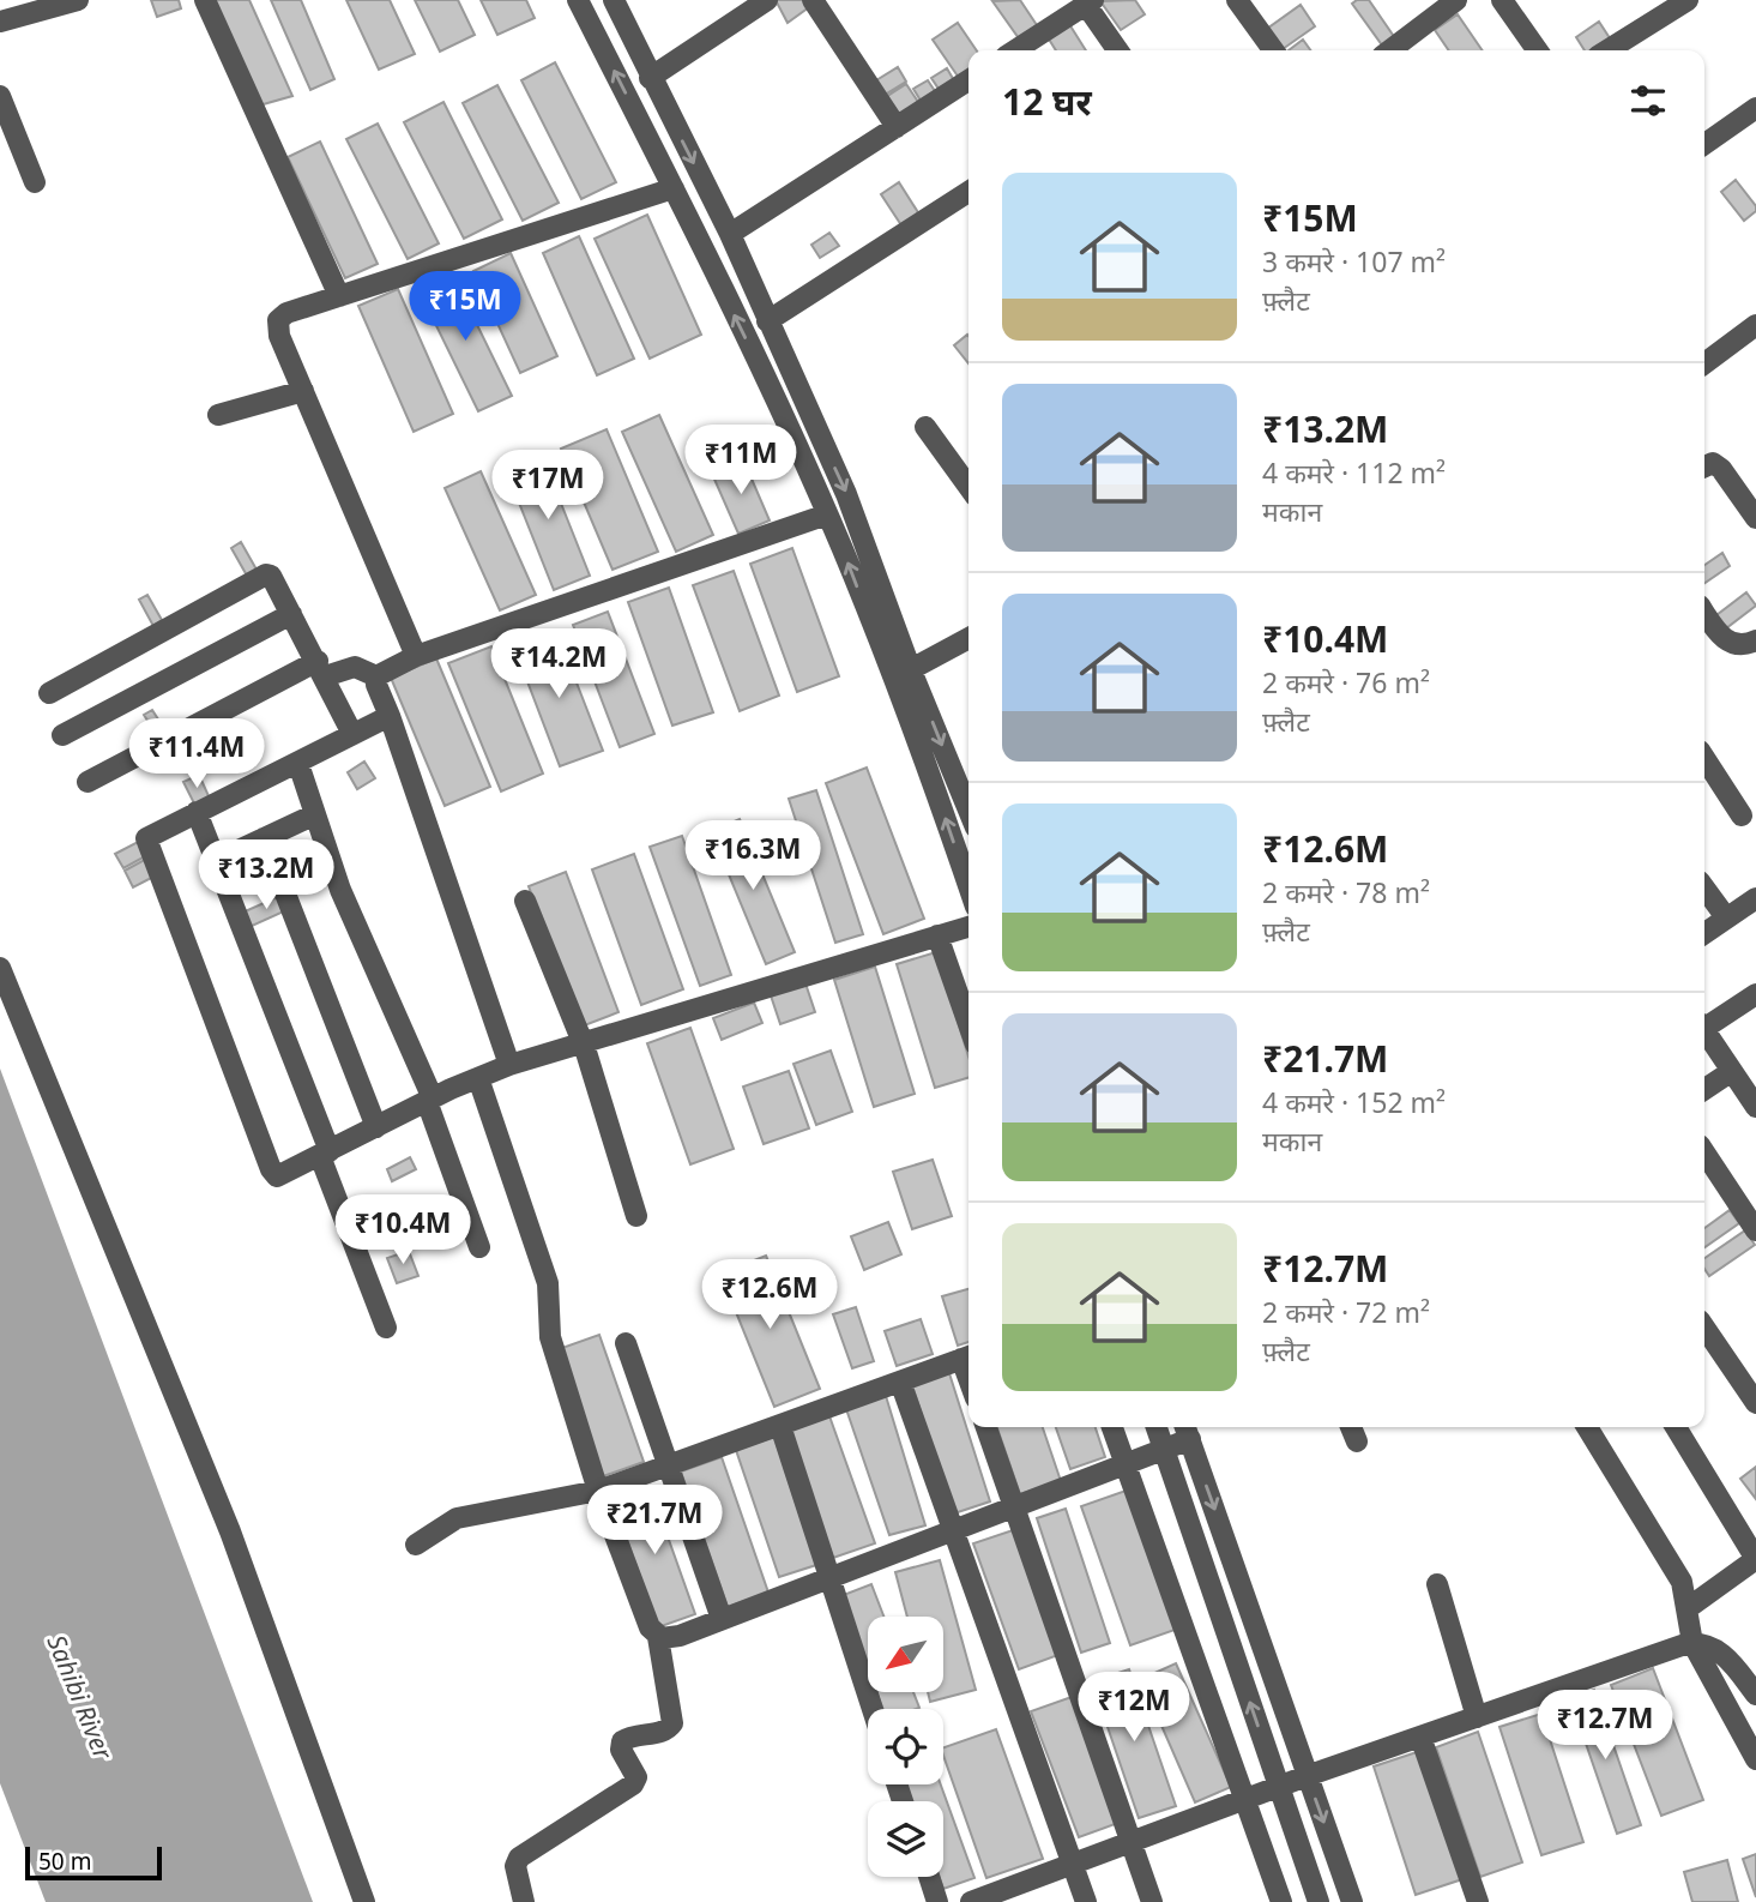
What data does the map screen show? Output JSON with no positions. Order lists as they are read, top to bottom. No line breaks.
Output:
{"water":["Sahibi River"],"scale_bar":"50 m","north":"bottom left","page":{"heading":"12 घर","list":[{"name":"₹15M","note":"3 कमरे · 107 m² · फ़्लैट"},{"name":"₹13.2M","note":"4 कमरे · 112 m² · मकान"},{"name":"₹10.4M","note":"2 कमरे · 76 m² · फ़्लैट"},{"name":"₹12.6M","note":"2 कमरे · 78 m² · फ़्लैट"},{"name":"₹21.7M","note":"4 कमरे · 152 m² · मकान"},{"name":"₹12.7M","note":"2 कमरे · 72 m² · फ़्लैट"}],"price":["₹15M","₹11M","₹17M","₹14.2M","₹11.4M","₹16.3M","₹13.2M","₹10.4M","₹12.6M","₹21.7M","₹12M","₹12.7M"],"scale":"50 m"}}
